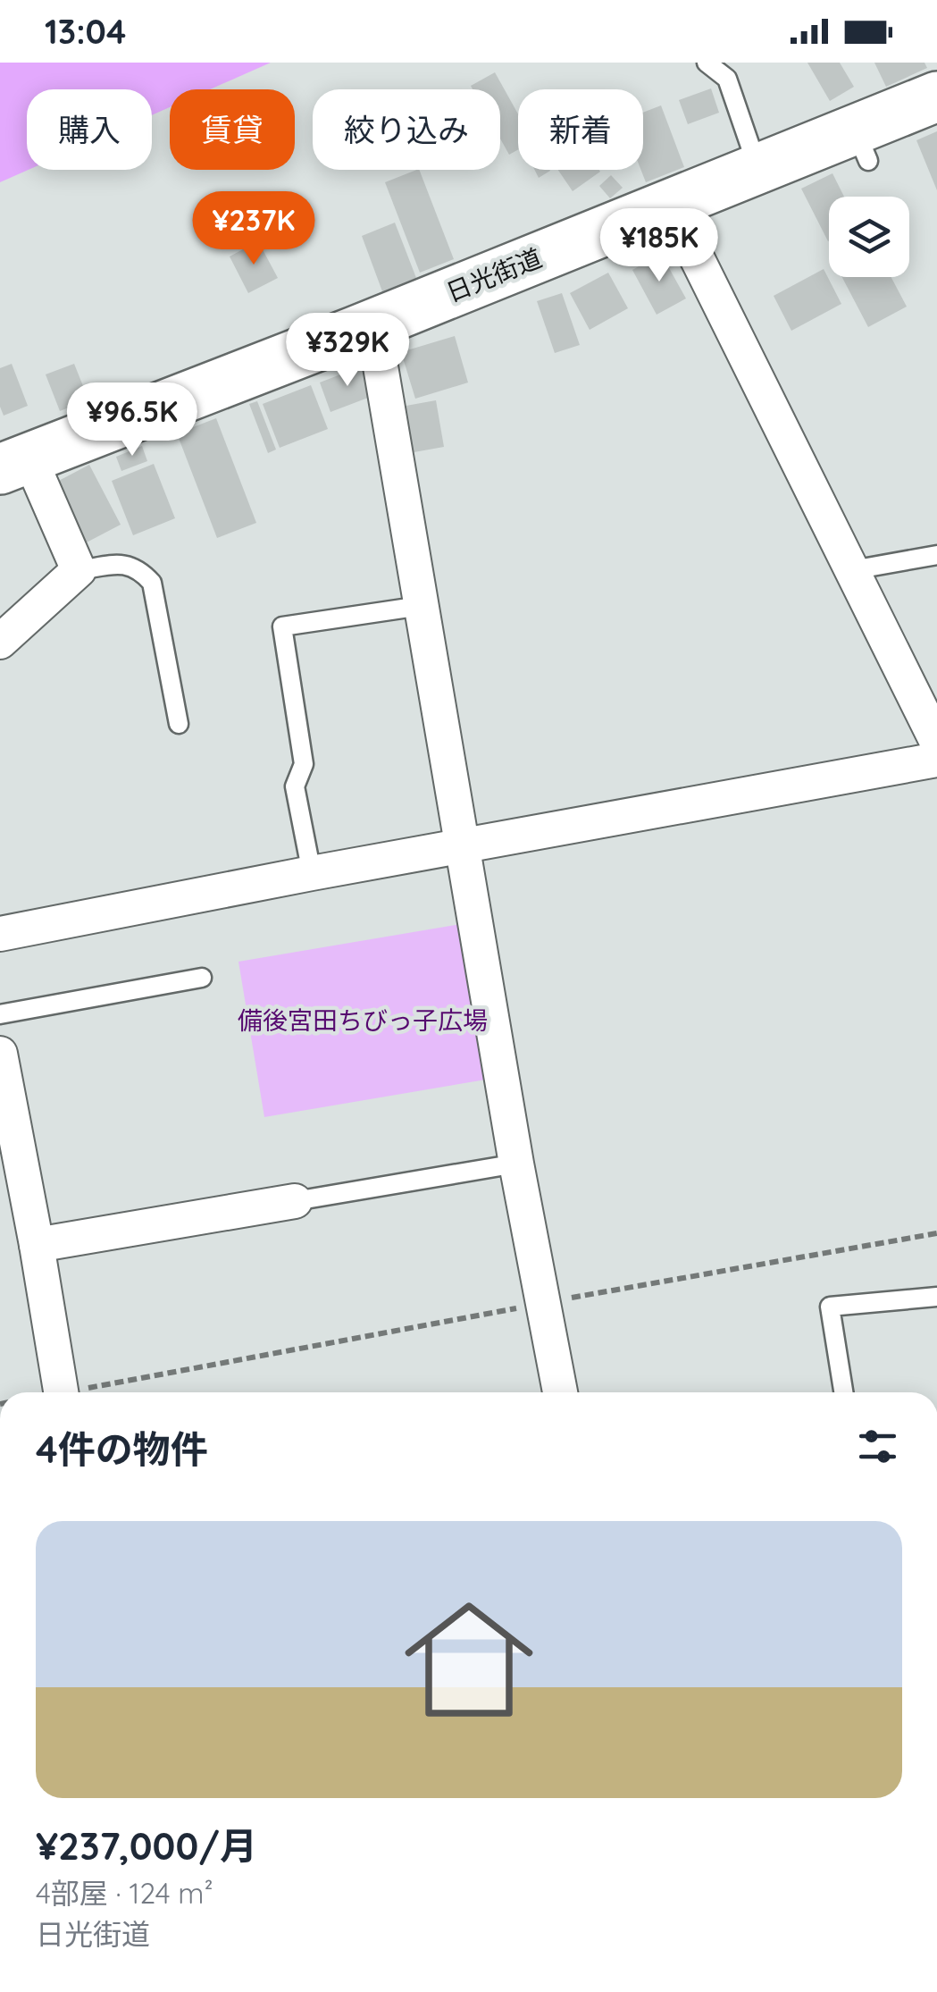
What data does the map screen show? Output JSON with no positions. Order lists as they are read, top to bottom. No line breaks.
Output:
{"streets":{"highway":["日光街道"]},"parks":["備後宮田ちびっ子広場"],"page":{"status":"13:04","chip":["購入","賃貸","絞り込み","新着"],"price":["¥237K","¥185K","¥329K","¥96.5K"],"heading":"4件の物件","list":[{"name":"¥237,000/月","note":"4部屋 · 124 m² · 日光街道"}]}}
